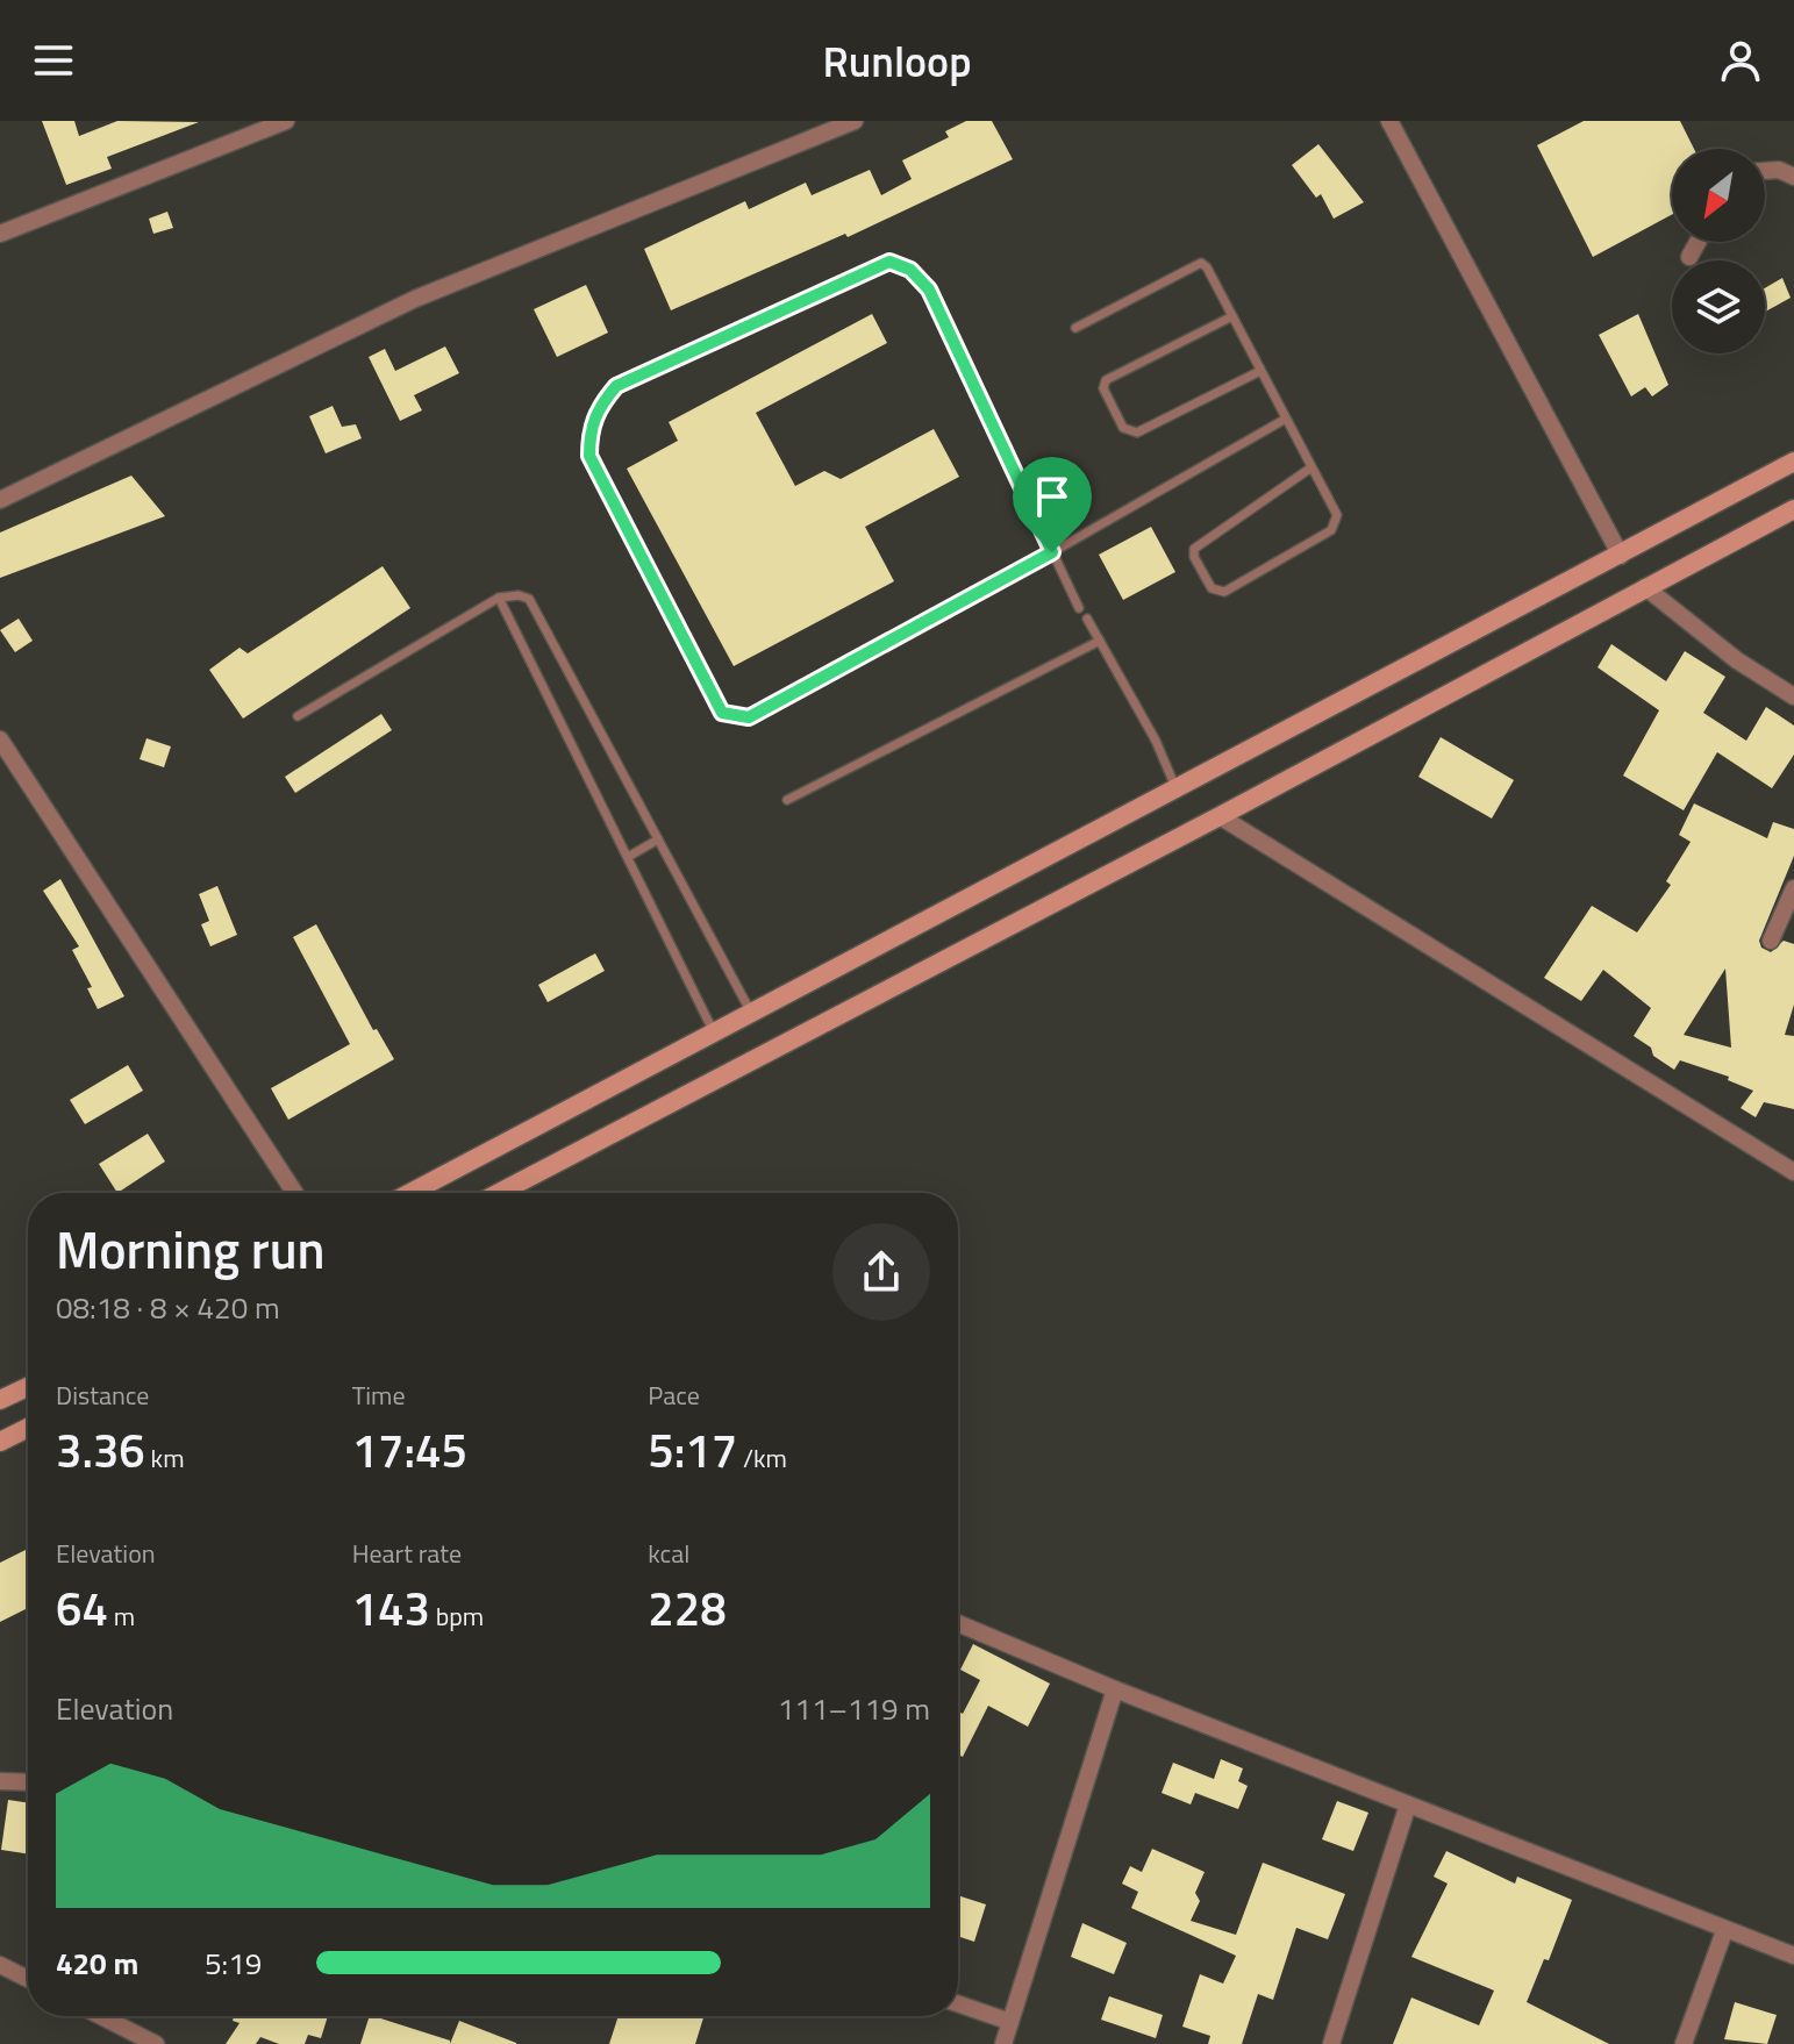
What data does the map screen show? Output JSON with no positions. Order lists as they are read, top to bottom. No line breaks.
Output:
{"north":"bottom left","page":{"header":"Runloop","heading":["Morning run","08:18 · 8 × 420 m"],"stats":[["Distance","3.36 km"],["Time","17:45"],["Pace","5:17 /km"],["Elevation","64 m"],["Heart rate","143 bpm"],["kcal","228"]],"chart":["Elevation","111–119 m"],"list":[{"name":"420 m","note":"5:19"}]}}
